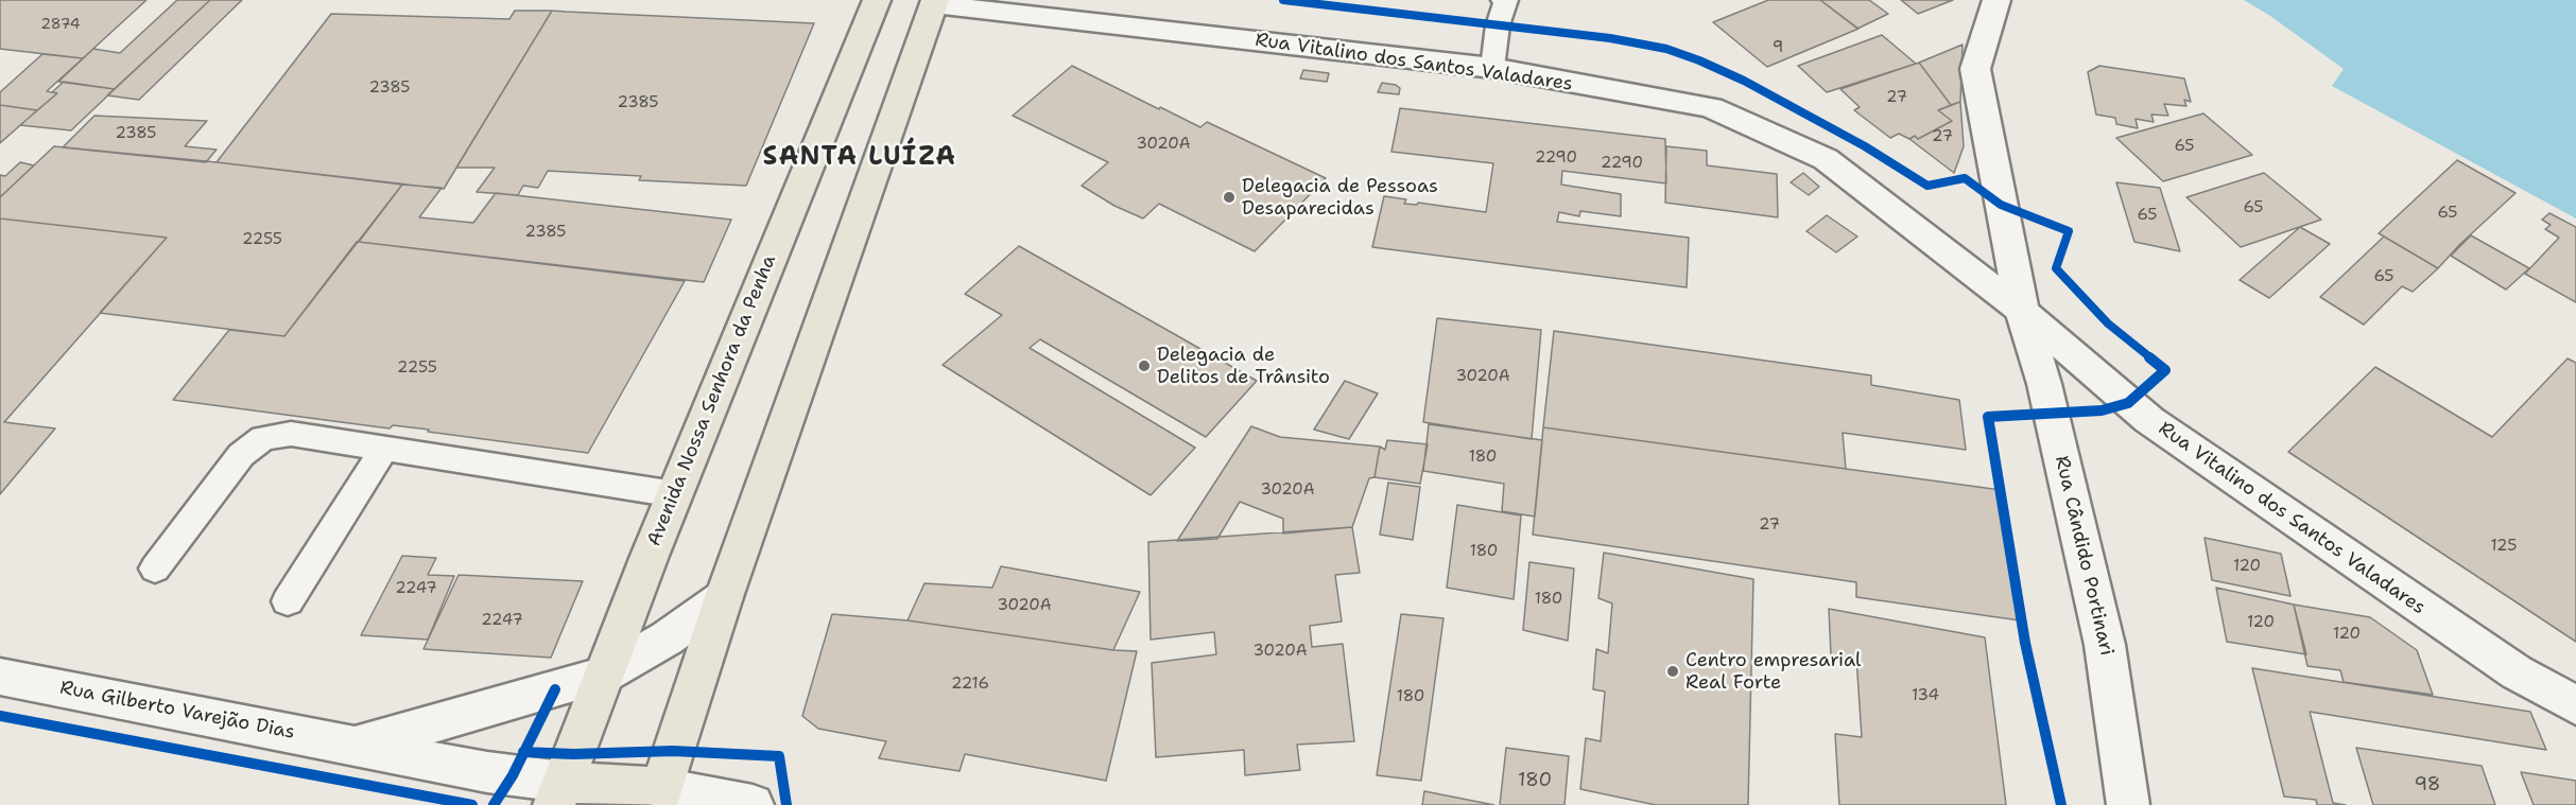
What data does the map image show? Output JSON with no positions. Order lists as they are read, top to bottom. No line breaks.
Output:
{"streets":{"main road":["Avenida Nossa Senhora da Penha"],"street":["Rua Vitalino dos Santos Valadares","Rua Cândido Portinari","Rua Gilberto Varejão Dias"]},"crossings":[["Rua Vitalino dos Santos Valadares","Rua Cândido Portinari"],["Avenida Nossa Senhora da Penha","Rua Gilberto Varejão Dias"]],"districts":["SANTA LUÍZA"],"places":["Delegacia de Pessoas Desaparecidas","Delegacia de Delitos de Trânsito","Centro empresarial Real Forte"],"house_numbers":["2874","9","2385","27","2385","2385","27","3020A","65","2290","2290","65","65","65","2385","2255","65","2255","3020A","180","3020A","27","125","180","120","2247","180","3020A","2247","120","120","3020A","2216","134","180","180","98"]}
